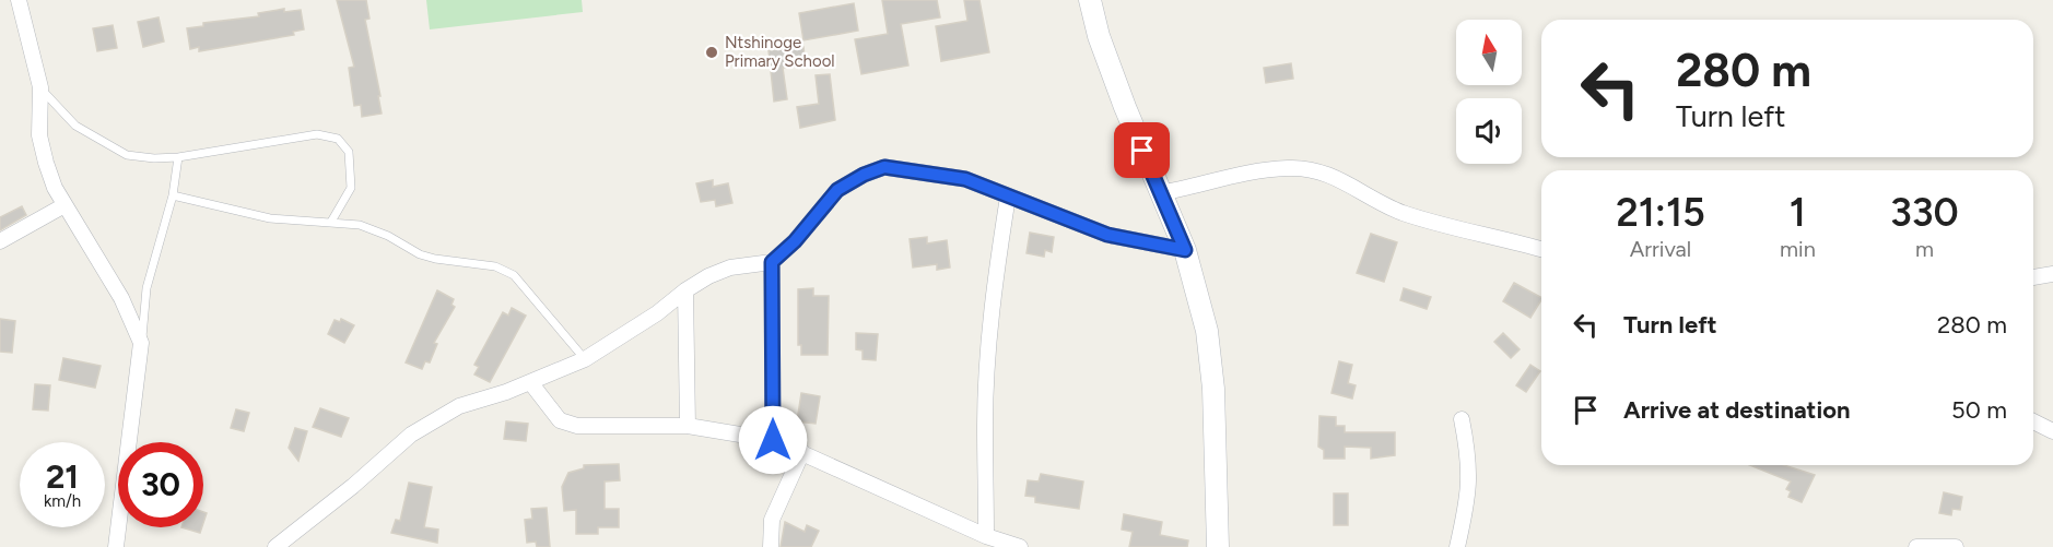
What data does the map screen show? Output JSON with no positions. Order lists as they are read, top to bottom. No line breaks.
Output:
{"places":["Ntshinoge Primary School"],"north":"top","page":{"turn":["280 m","Turn left"],"eta":["21:15","Arrival","1","min","330","m"],"list":[{"name":"Turn left","value":"280 m"},{"name":"Arrive at destination","value":"50 m"}],"speed":"21 km/h","limit":"30"}}
